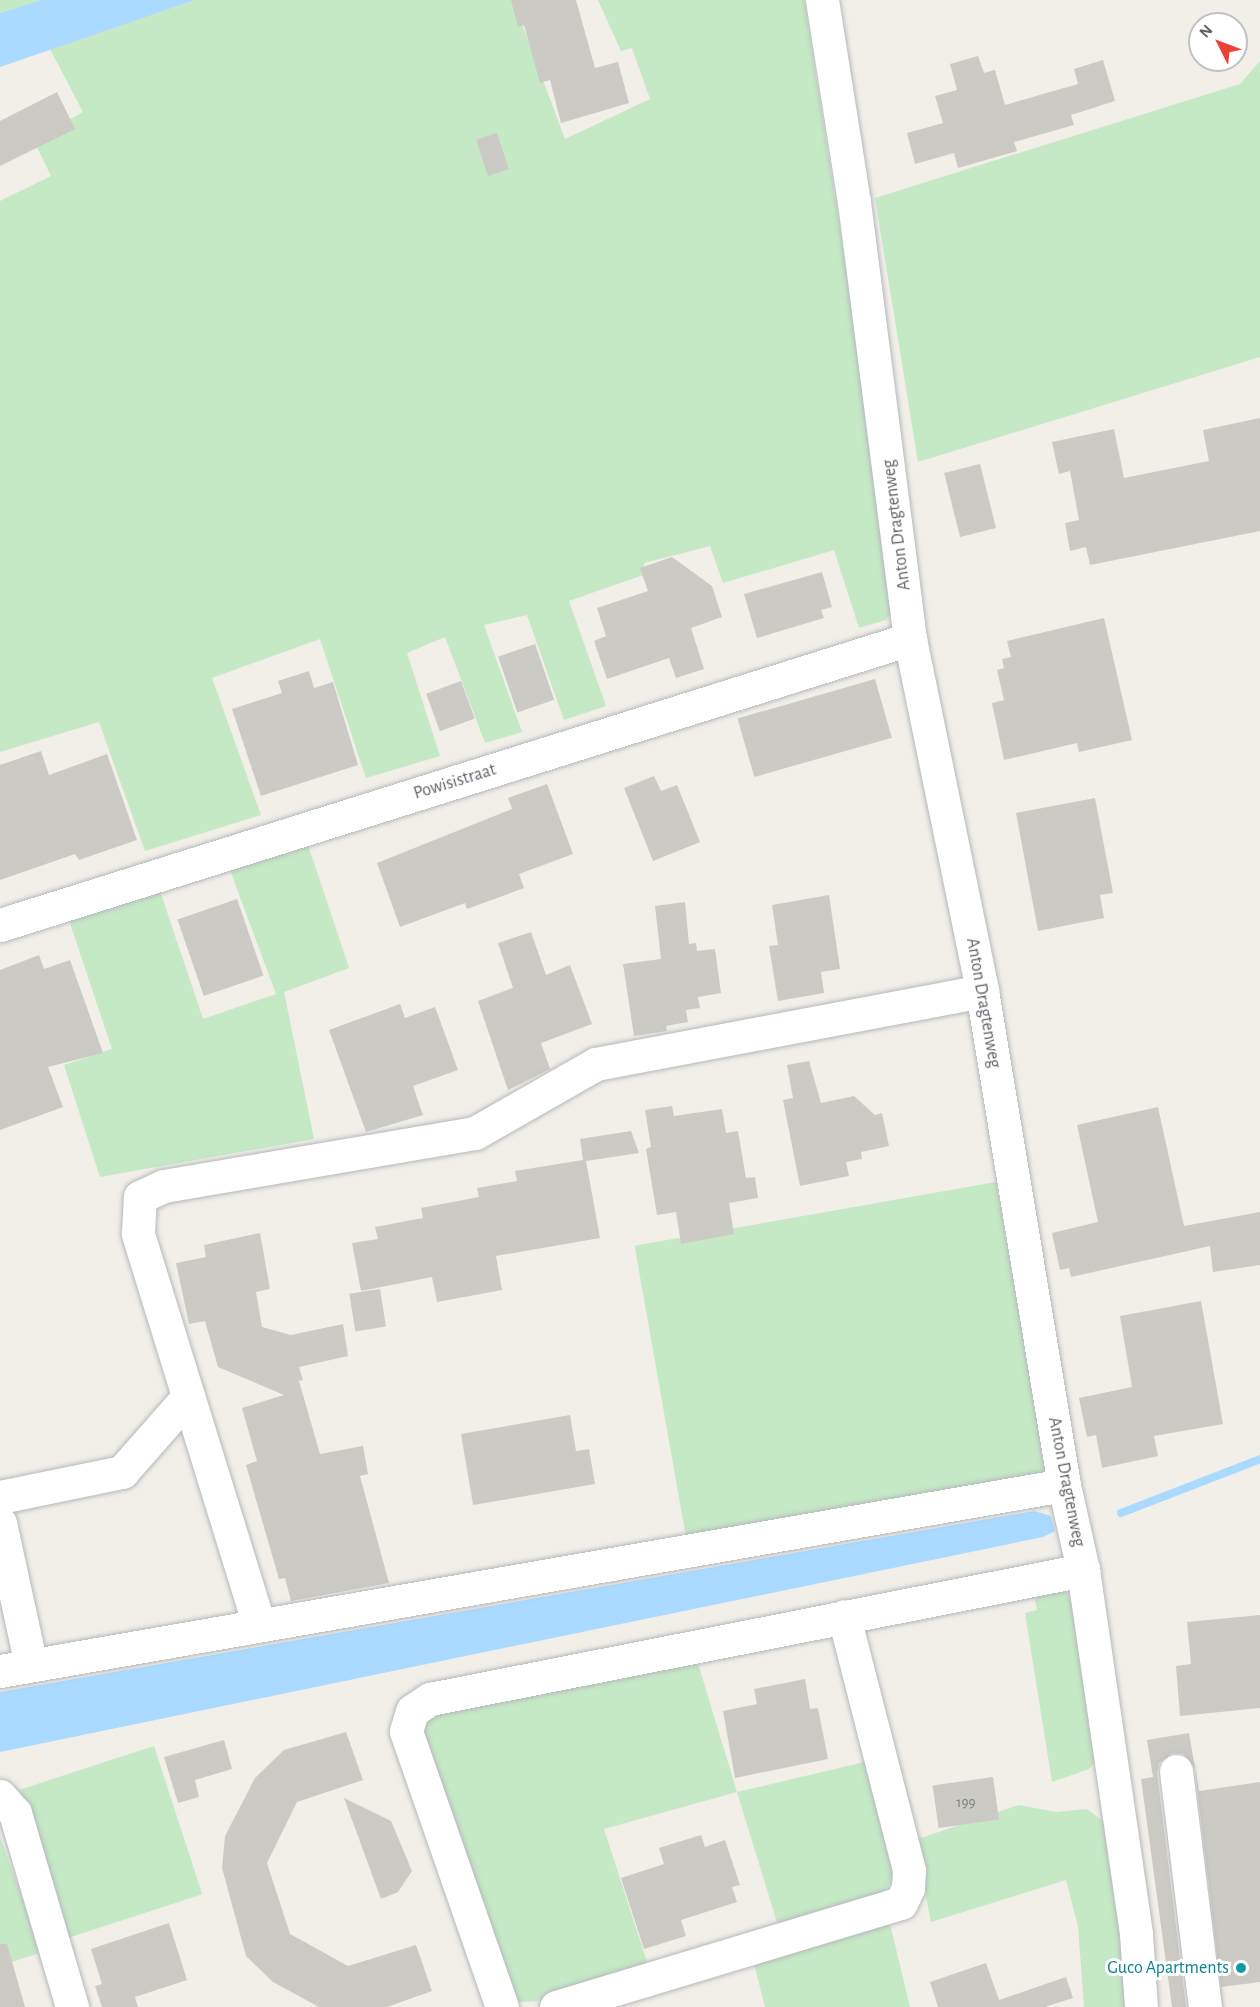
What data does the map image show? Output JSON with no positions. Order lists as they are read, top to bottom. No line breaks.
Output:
{"streets":{"street":["Anton Dragtenweg","Powisistraat"]},"crossings":[["Anton Dragtenweg","Powisistraat"]],"places":["Guco Apartments"],"house_numbers":["199"],"north":"top left"}
